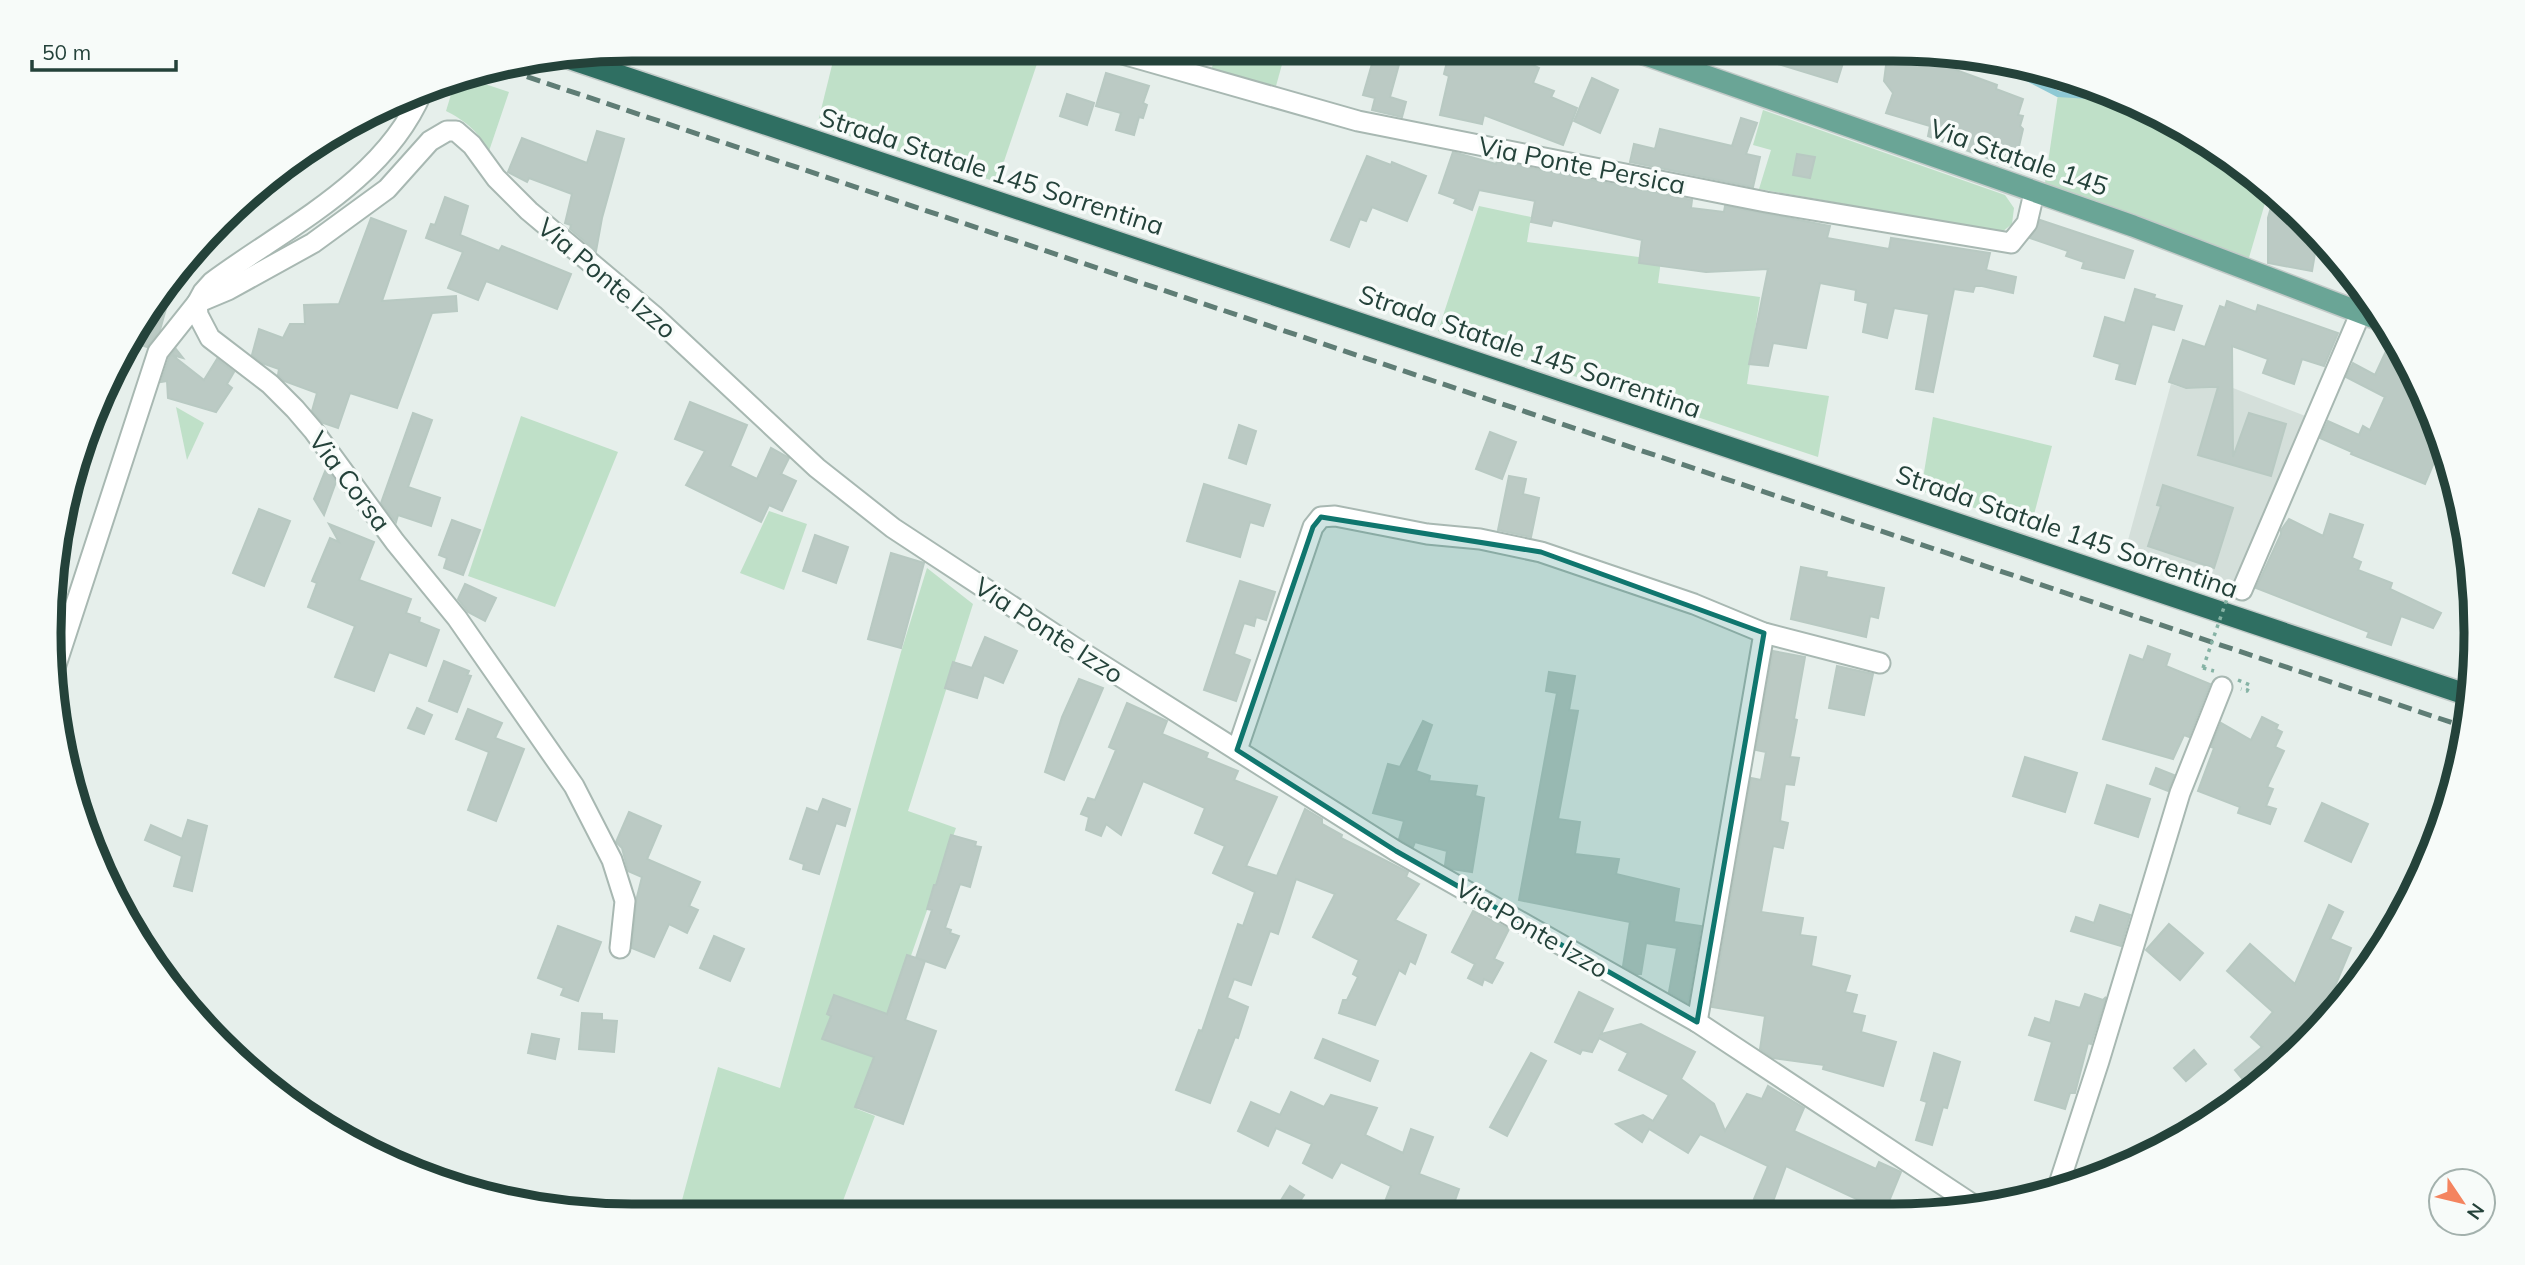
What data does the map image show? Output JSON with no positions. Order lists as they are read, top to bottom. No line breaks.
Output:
{"streets":{"highway":["Strada Statale 145 Sorrentina"],"main road":["Via Statale 145"],"street":["Via Ponte Persica","Via Ponte Izzo","Via Corsa"]},"crossings":[["Via Statale 145","Via Ponte Persica"],["Via Ponte Izzo","Via Corsa"]],"scale_bar":"50 m","north":"bottom right"}
